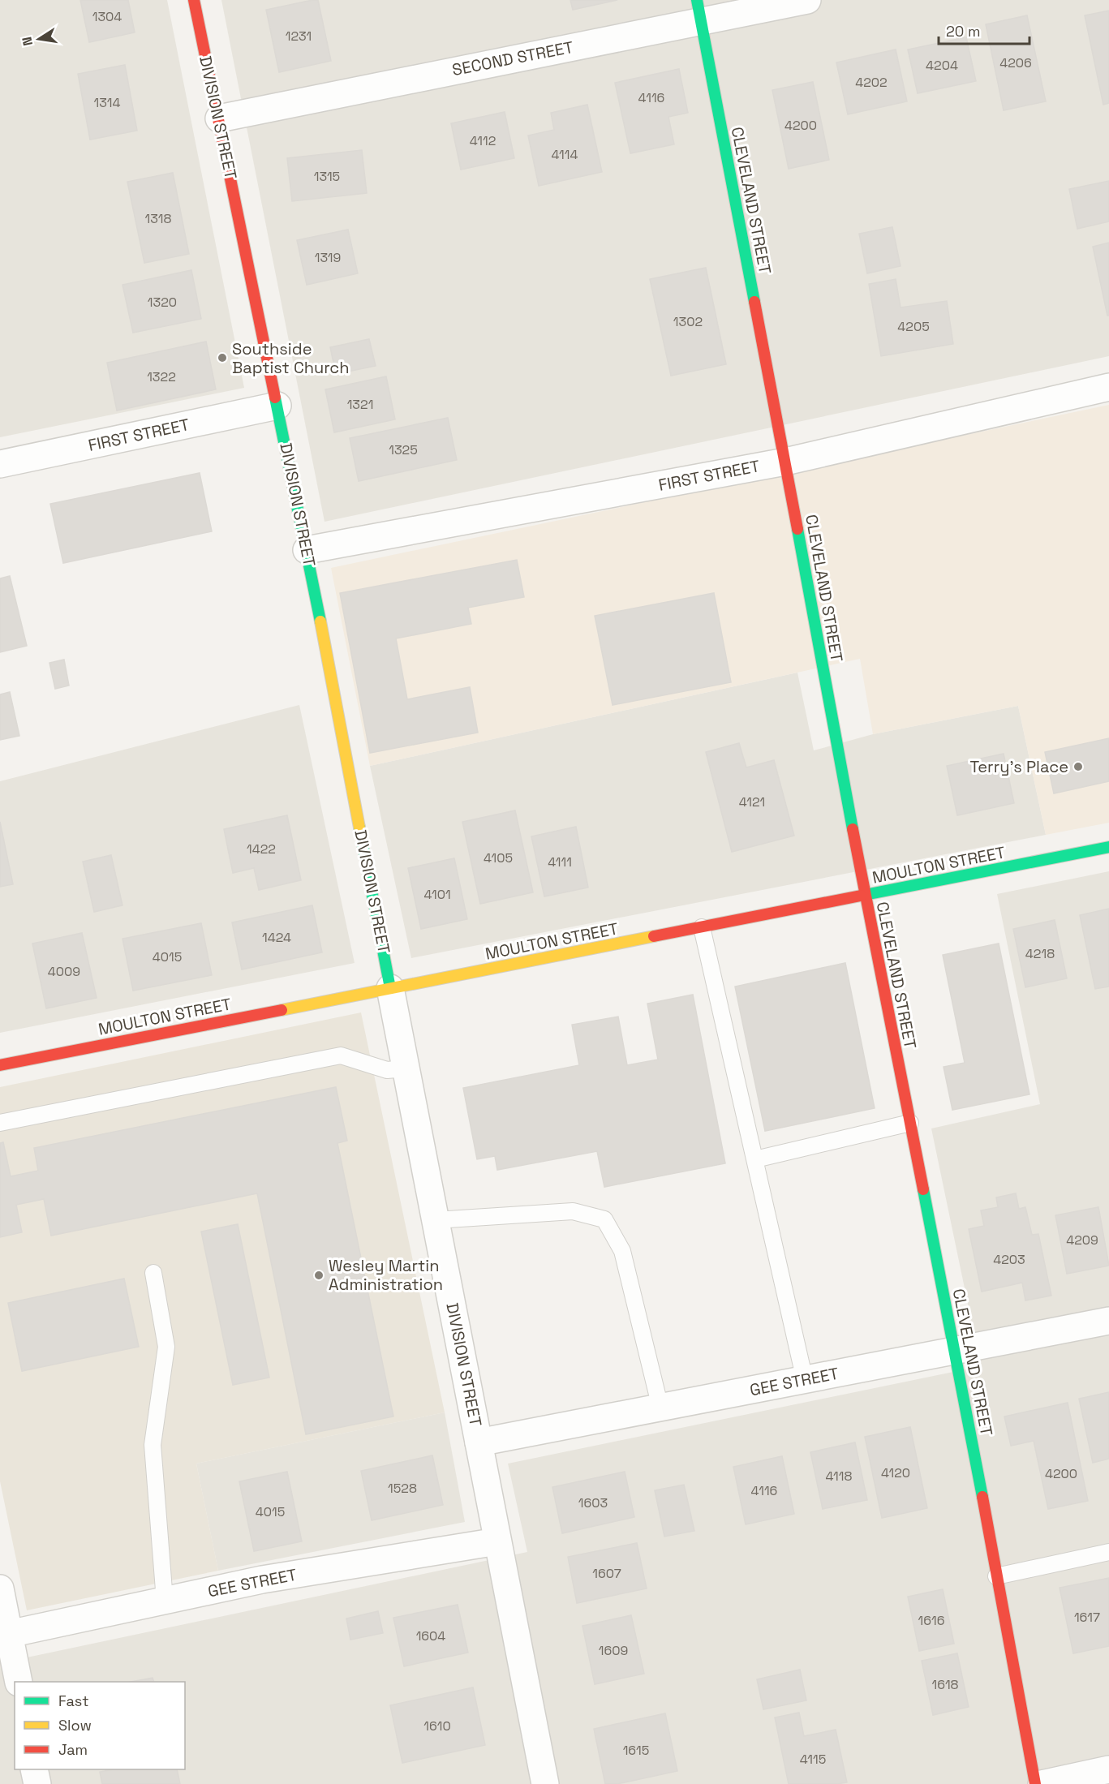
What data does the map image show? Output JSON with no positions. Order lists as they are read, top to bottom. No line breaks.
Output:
{"streets":{"street":["SECOND STREET","DIVISION STREET","CLEVELAND STREET","FIRST STREET","MOULTON STREET","GEE STREET"]},"crossings":[["SECOND STREET","DIVISION STREET"],["SECOND STREET","CLEVELAND STREET"],["DIVISION STREET","FIRST STREET"],["DIVISION STREET","MOULTON STREET"],["DIVISION STREET","GEE STREET"],["CLEVELAND STREET","FIRST STREET"],["CLEVELAND STREET","MOULTON STREET"],["CLEVELAND STREET","GEE STREET"]],"places":["Southside Baptist Church","Terry's Place","Wesley Martin Administration"],"house_numbers":["1304","1231","4206","4204","4202","4116","1314","4200","4112","4114","1315","1318","1319","1320","1302","4205","1322","1321","1325","4121","1422","4105","4111","4101","1424","4218","4015","4009","4209","4203","4120","4200","4118","1528","4116","1603","4015","1607","1617","1616","1604","1609","1618","1610","1615","4115"],"legend":["Fast","Slow","Jam"],"scale_bar":"20 m","north":"left"}
